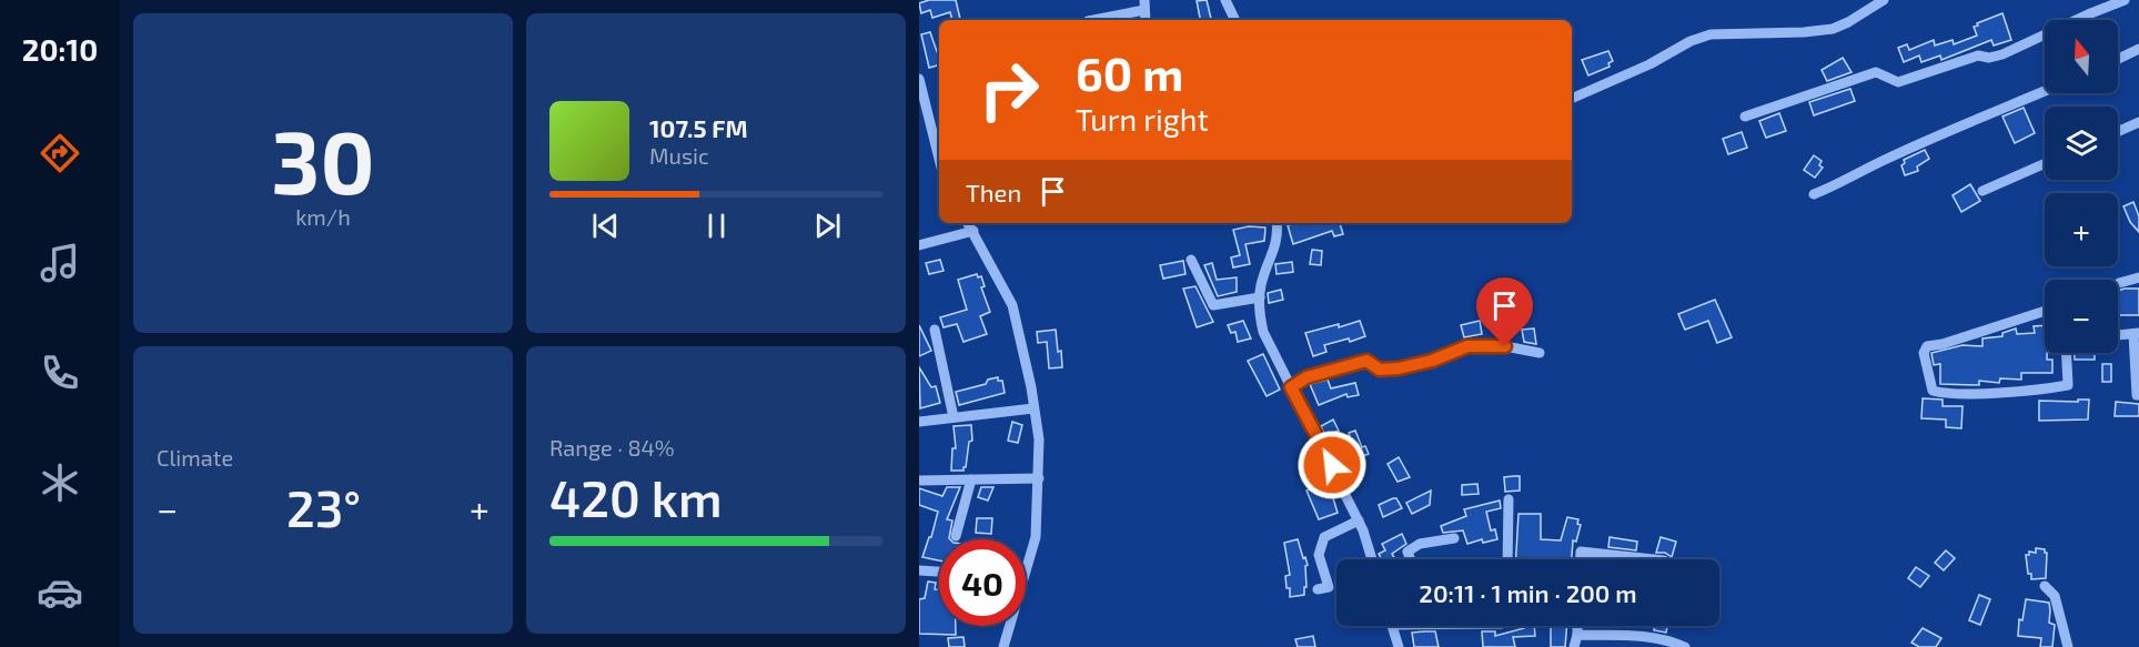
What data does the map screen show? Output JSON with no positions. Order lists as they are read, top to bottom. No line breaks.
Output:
{"north":"top","page":{"tabs":"20:10","tile":[["30","km/h"],"Climate",["Range · 84%","420 km"]],"map_buttons":["+","−"],"turn":["60 m","Turn right"],"song":["107.5 FM","Music"],"then":"Then","heat":["−","23°","+"],"limit":"40","trip":"20:11 · 1 min · 200 m"}}
